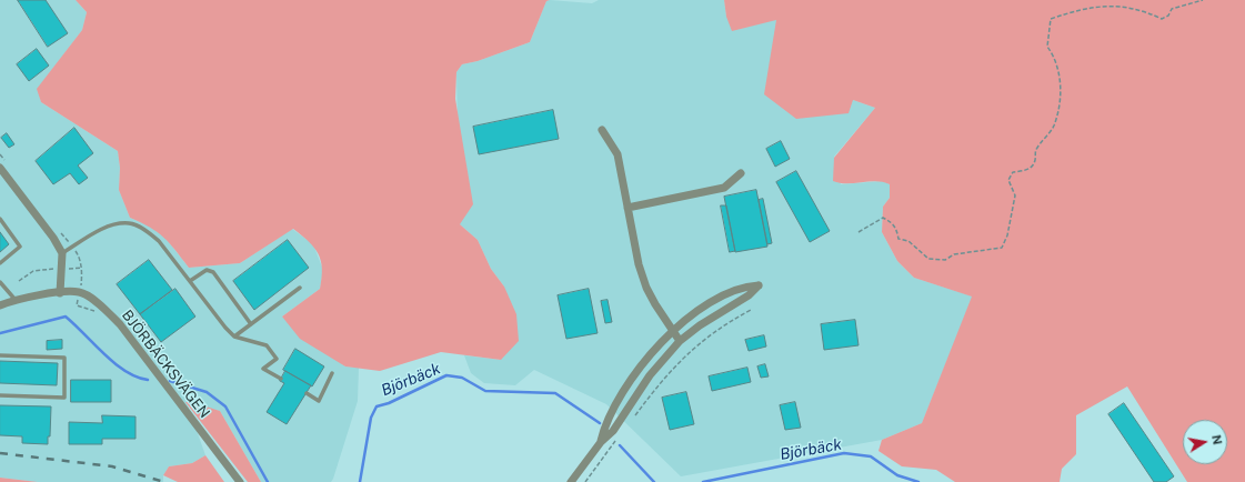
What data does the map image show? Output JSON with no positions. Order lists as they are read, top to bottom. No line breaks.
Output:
{"streets":{"street":["BJÖRBÄCKSVÄGEN"]},"water":["Björbäck"],"north":"right"}
